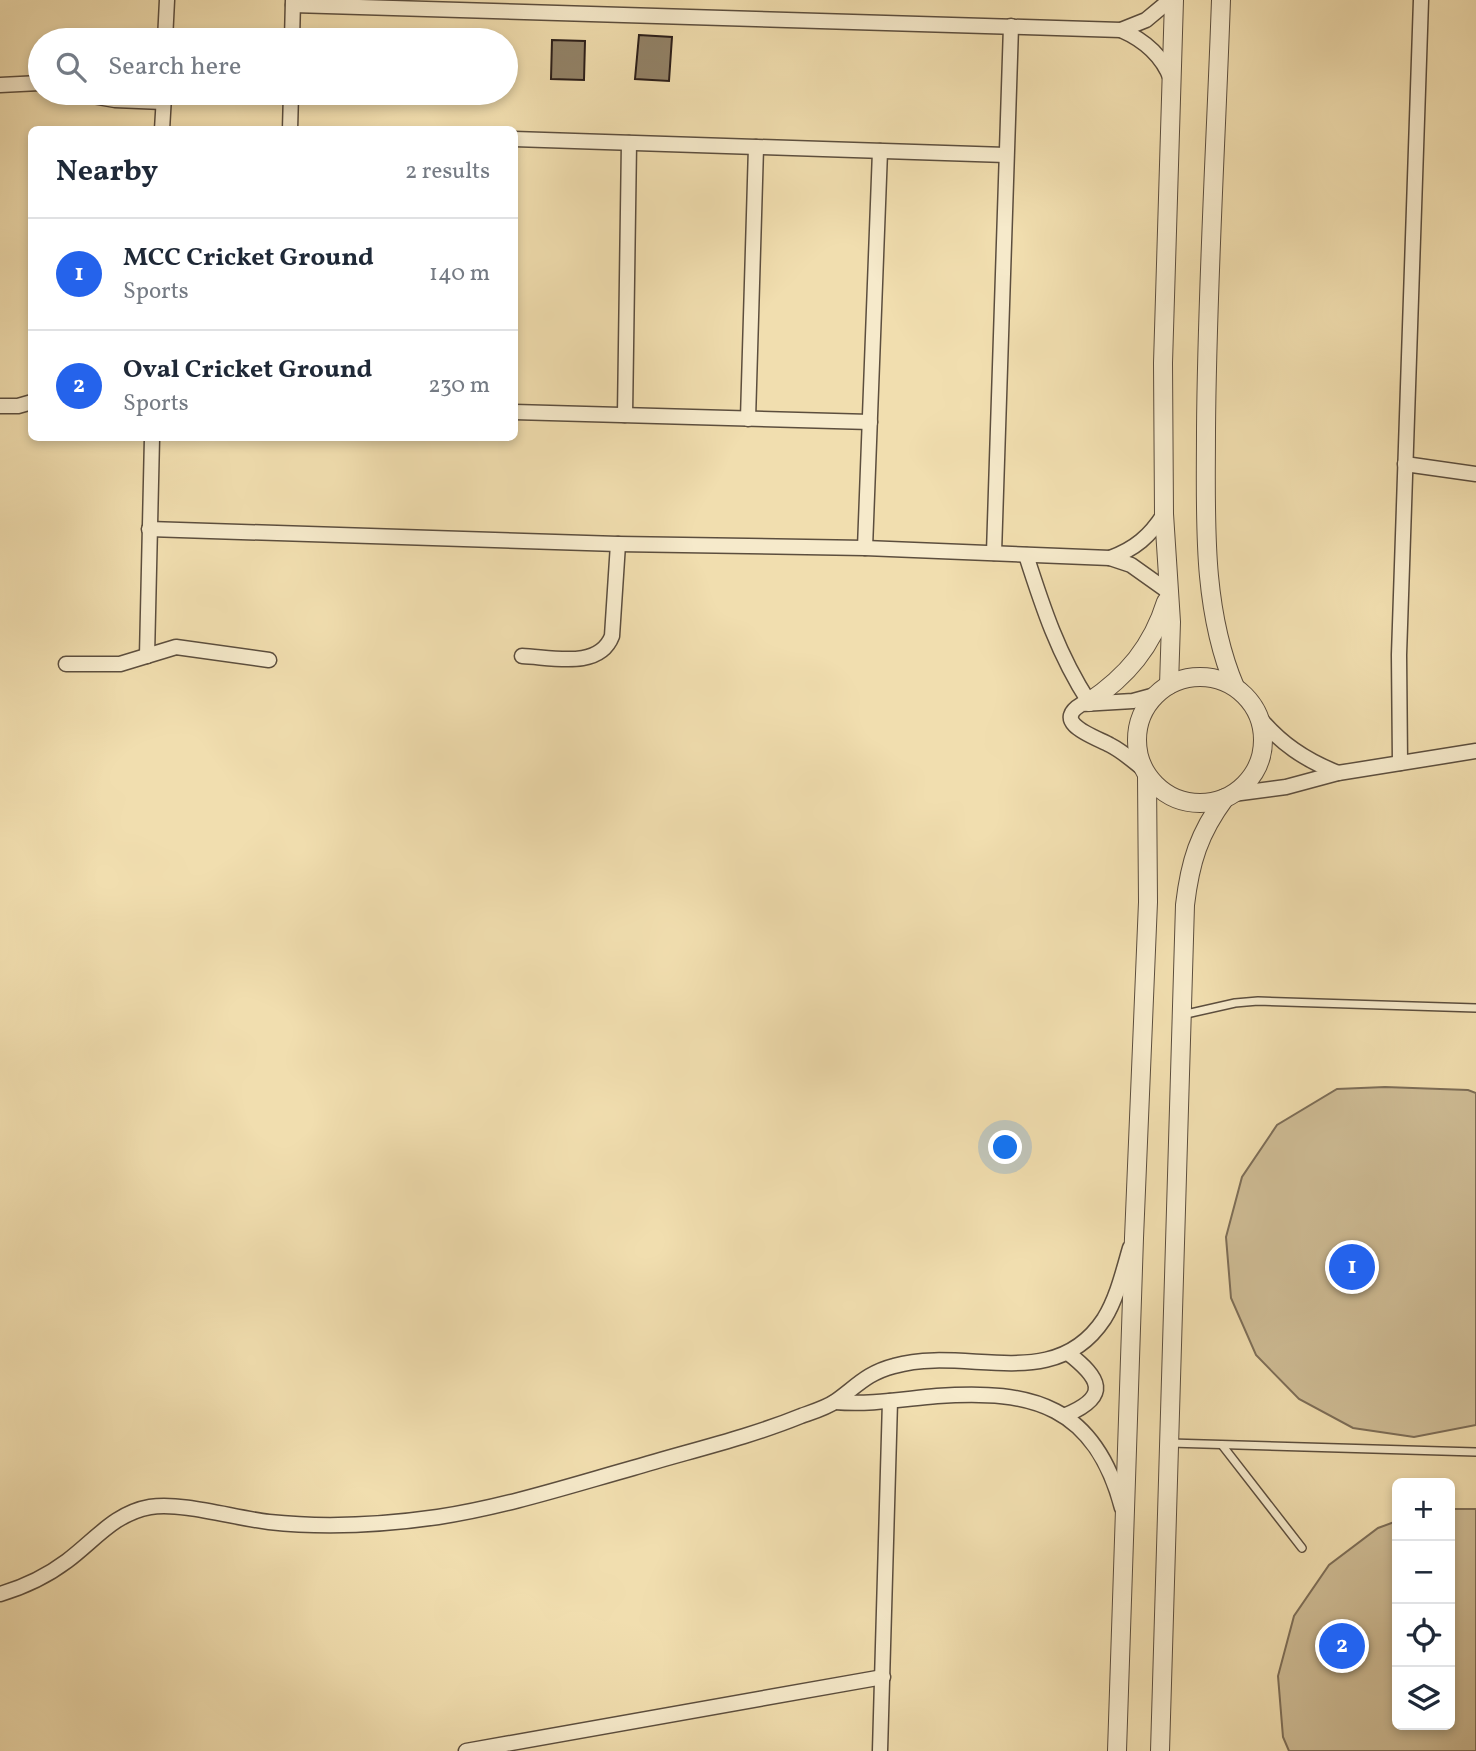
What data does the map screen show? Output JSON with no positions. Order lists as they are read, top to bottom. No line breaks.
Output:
{"page":{"search":"Search here","heading":["Nearby","2 results"],"list":[{"mark":"1","name":"MCC Cricket Ground","note":"Sports","value":"140 m"},{"mark":"2","name":"Oval Cricket Ground","note":"Sports","value":"230 m"}],"pins":["1","2"],"map_buttons":["+","−"]}}
